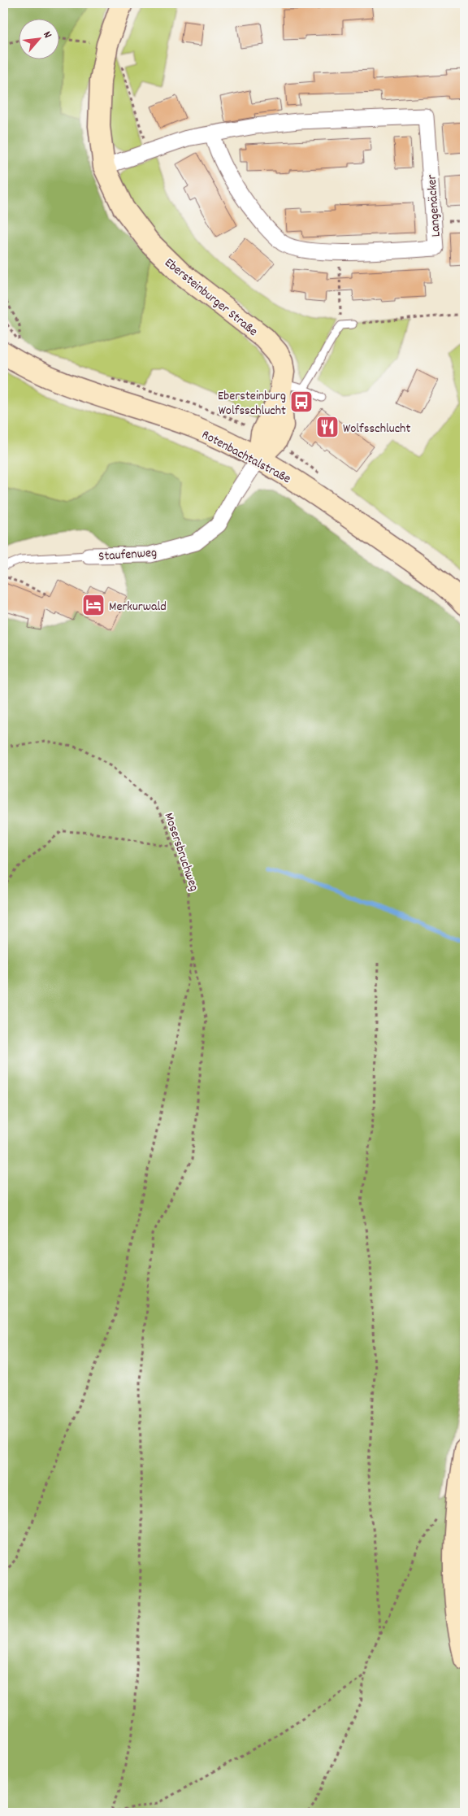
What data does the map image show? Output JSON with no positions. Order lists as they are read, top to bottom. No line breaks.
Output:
{"streets":{"street":["Langenäcker","Ebersteinburger Straße","Rotenbachtalstraße","Staufenweg"],"path":["Mosersbruchweg"]},"crossings":[["Langenäcker","Ebersteinburger Straße"],["Ebersteinburger Straße","Rotenbachtalstraße"],["Ebersteinburger Straße","Staufenweg"],["Rotenbachtalstraße","Staufenweg"]],"places":{"bus stop":["Ebersteinburg Wolfsschlucht"],"restaurant":["Wolfsschlucht"],"hotel":["Merkurwald"]},"north":"top right"}
